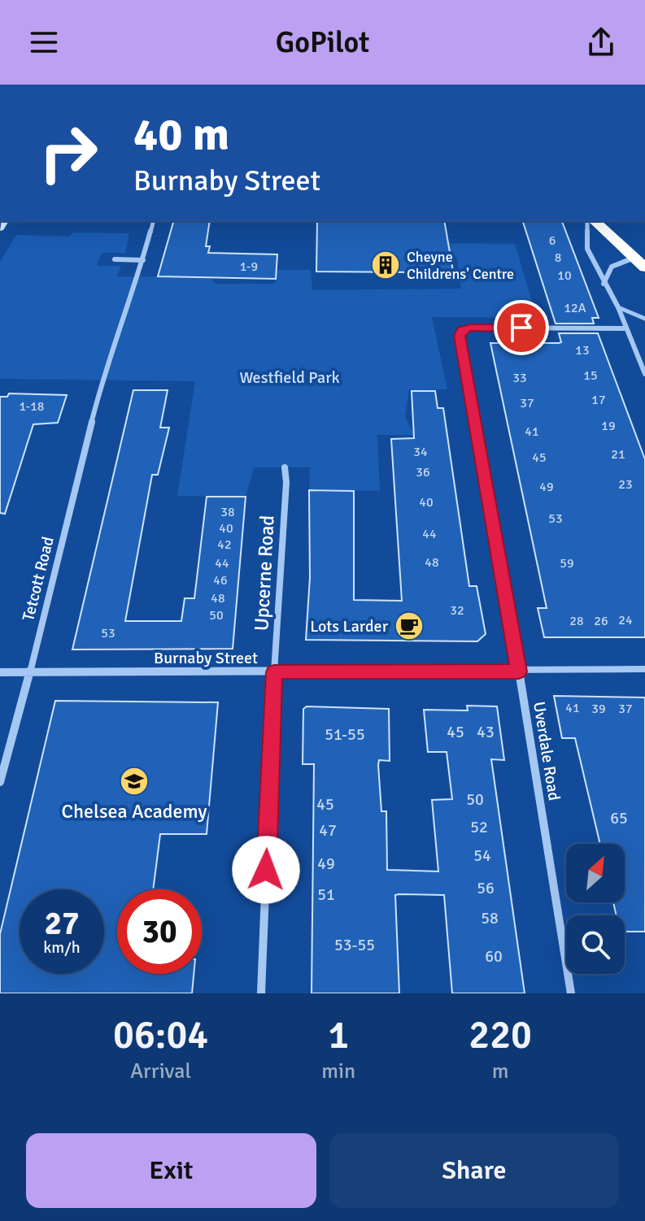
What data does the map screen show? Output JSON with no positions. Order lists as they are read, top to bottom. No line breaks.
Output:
{"streets":{"street":["Upcerne Road","Tetcott Road","Burnaby Street","Uverdale Road"]},"crossings":[["Upcerne Road","Burnaby Street"],["Tetcott Road","Burnaby Street"],["Burnaby Street","Uverdale Road"]],"parks":["Westfield Park"],"places":{"building":["Cheyne Childrens' Centre"],"cafe":["Lots Larder"],"school or university":["Chelsea Academy"]},"house_numbers":["6","8","1-9","10","12A","13","15","33","17","37","1-18","19","41","34","21","45","36","23","49","40","38","53","40","44","42","48","44","59","46","48","32","50","24","28","26","53","41","39","37","45","43","51-55","50","45","65","52","47","54","49","56","51","58","53-55","60"],"north":"top right","page":{"header":"GoPilot","turn":["40 m","Burnaby Street"],"speed":"27 km/h","limit":"30","eta":["06:04","Arrival","1","min","220","m"],"buttons":["Exit","Share"]}}
